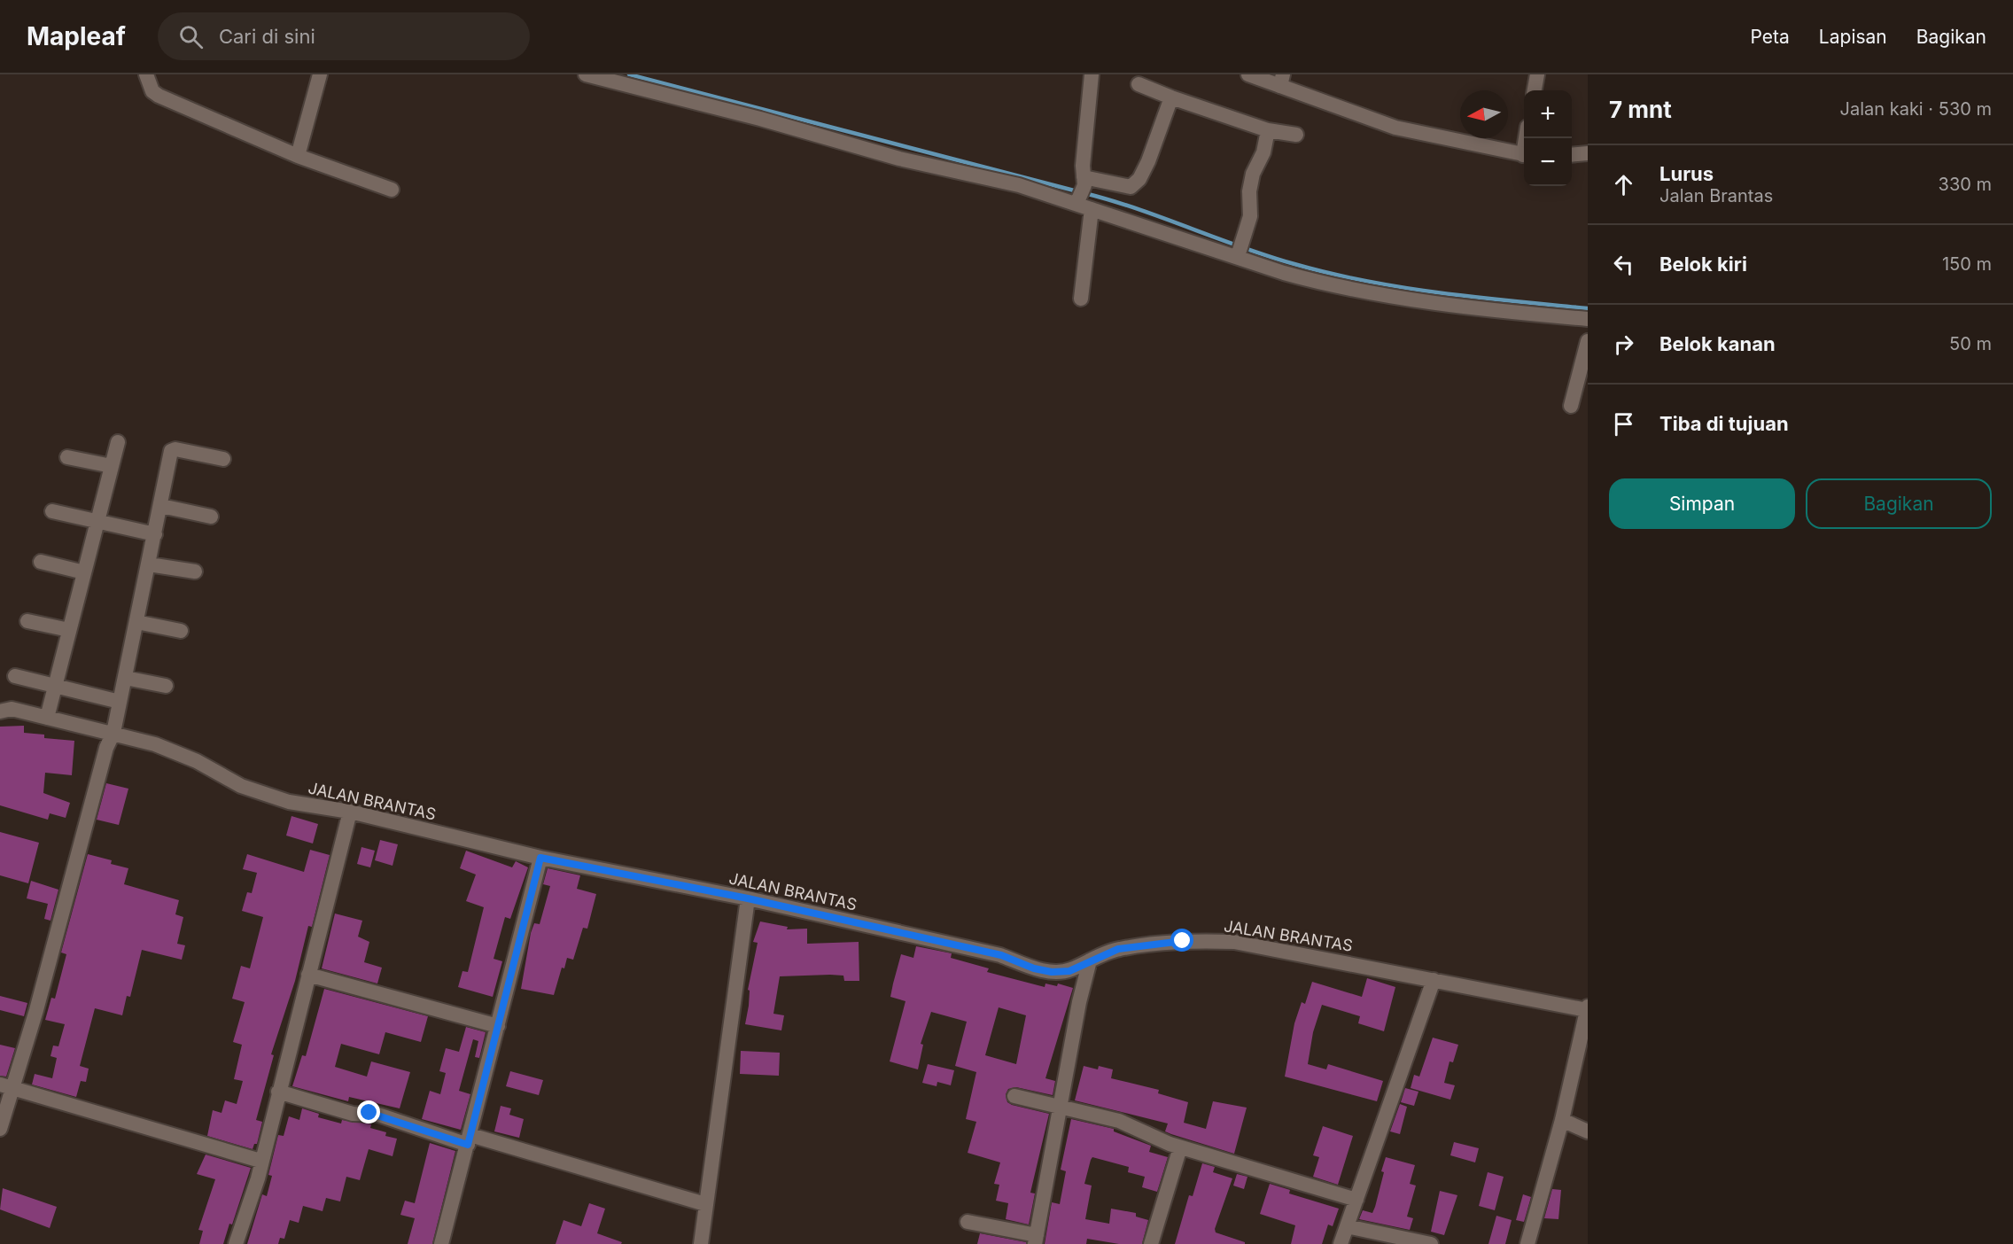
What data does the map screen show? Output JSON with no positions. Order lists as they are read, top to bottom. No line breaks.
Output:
{"streets":{"street":["JALAN BRANTAS"]},"north":"left","page":{"header":"Mapleaf","search":"Cari di sini","nav":["Peta","Lapisan","Bagikan"],"heading":["7 mnt","Jalan kaki · 530 m"],"map_buttons":["+","−"],"list":[["Lurus","Jalan Brantas","330 m"],["Belok kiri","150 m"],["Belok kanan","50 m"],"Tiba di tujuan"],"buttons":["Simpan","Bagikan"]}}
